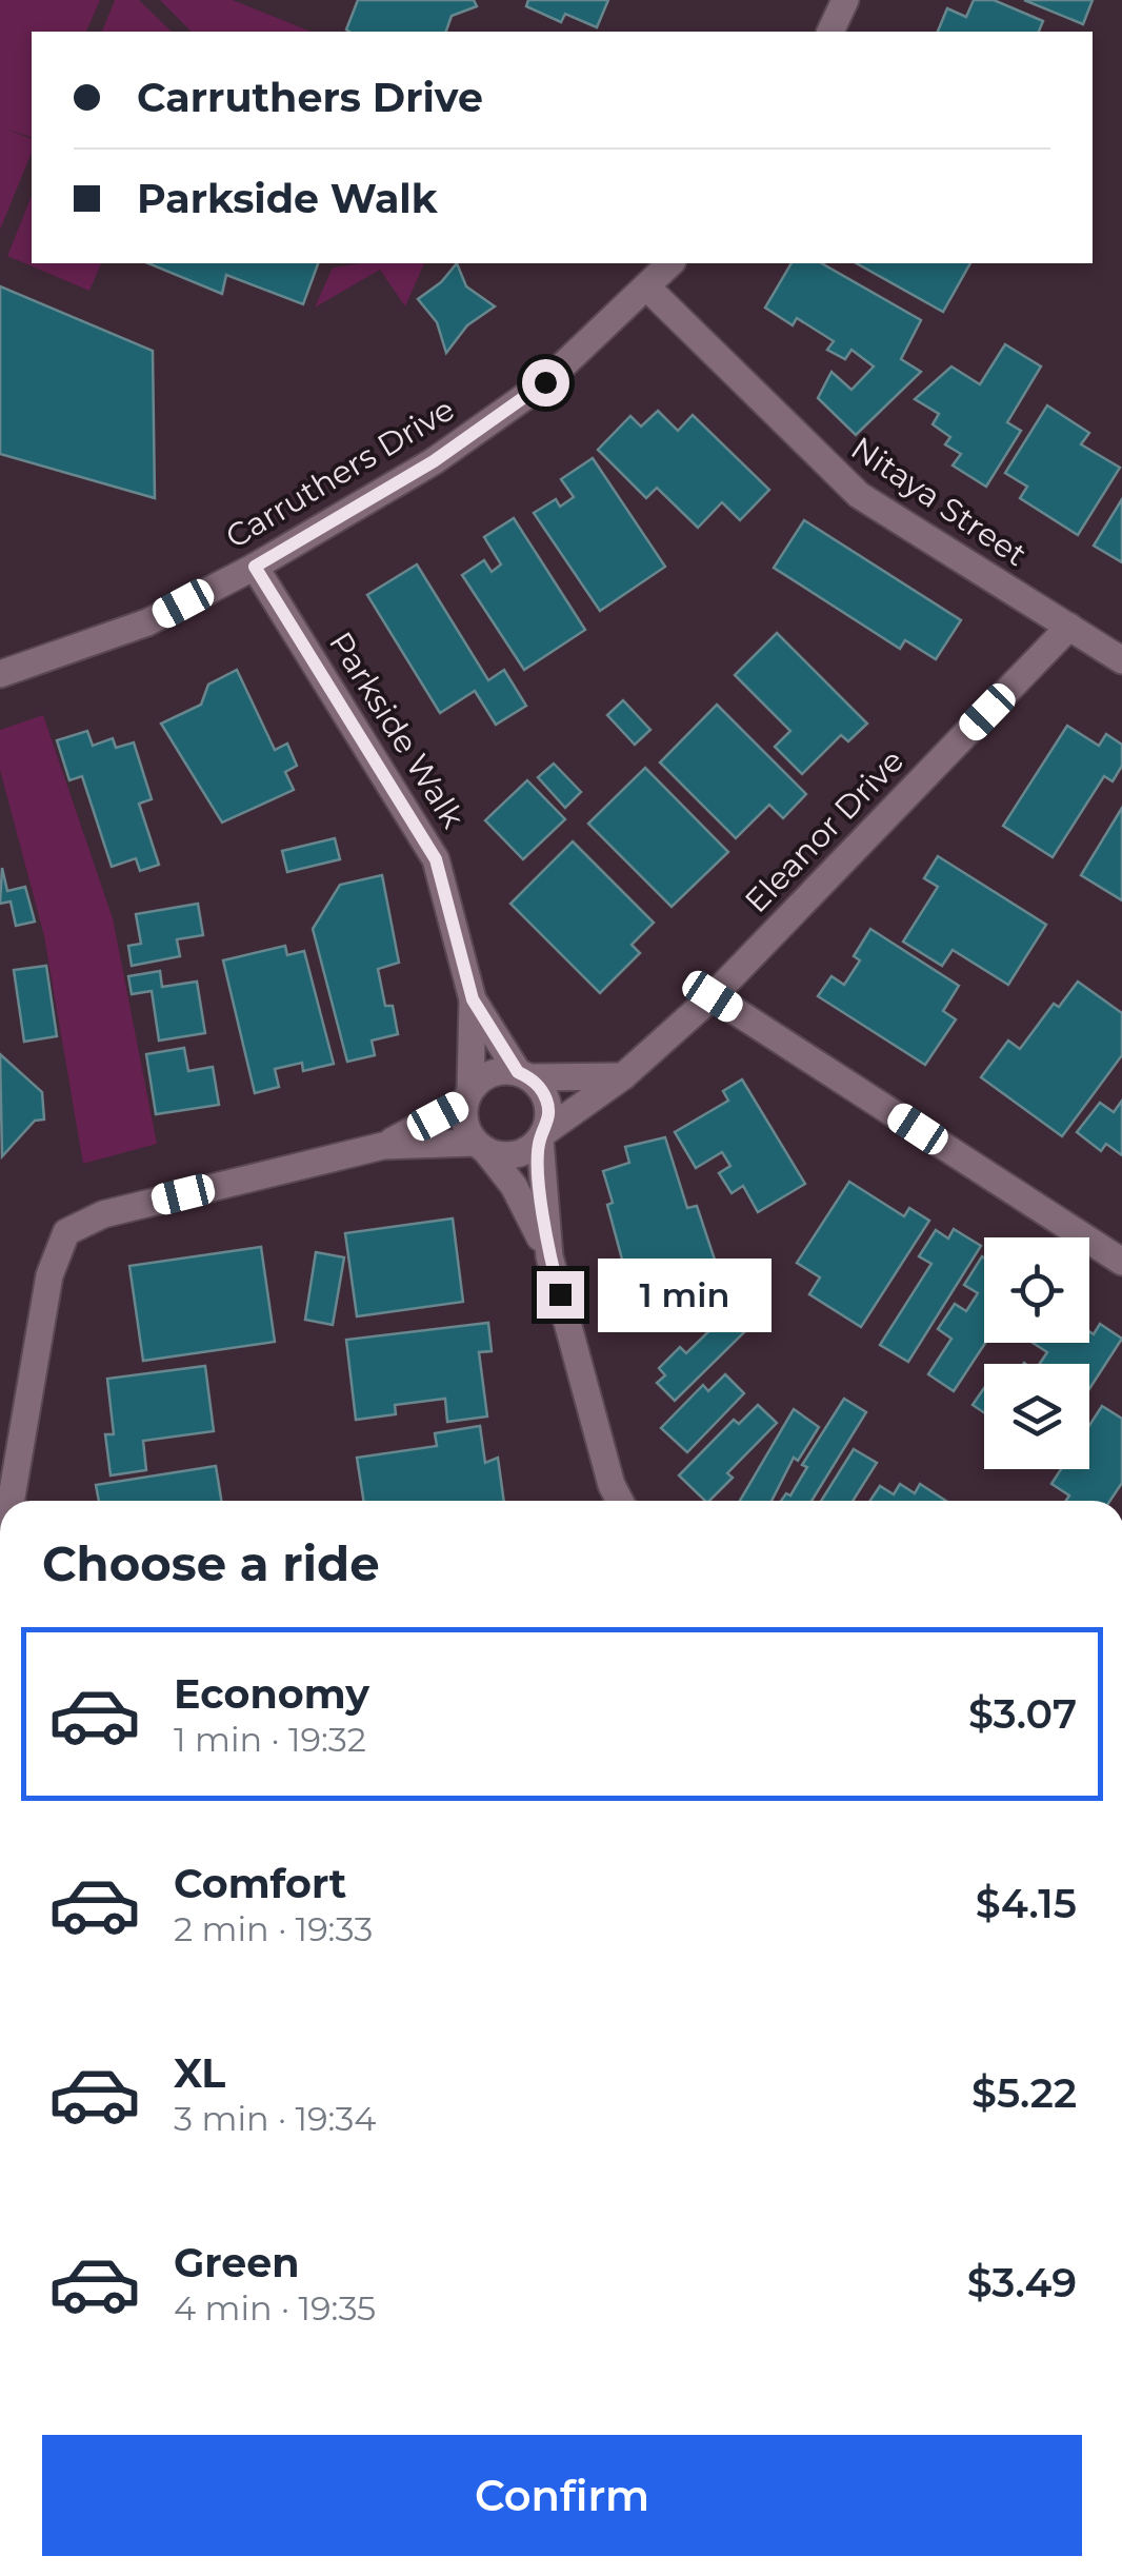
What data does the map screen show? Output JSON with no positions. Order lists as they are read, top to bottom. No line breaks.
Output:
{"streets":{"street":["Carruthers Drive","Nitaya Street","Parkside Walk","Eleanor Drive"]},"crossings":[["Carruthers Drive","Nitaya Street"],["Carruthers Drive","Parkside Walk"],["Nitaya Street","Eleanor Drive"],["Parkside Walk","Eleanor Drive"]],"page":{"banner":["Carruthers Drive","Parkside Walk"],"bubble":"1 min","heading":"Choose a ride","list":[{"name":"Economy","note":"1 min · 19:32","value":"$3.07"},{"name":"Comfort","note":"2 min · 19:33","value":"$4.15"},{"name":"XL","note":"3 min · 19:34","value":"$5.22"},{"name":"Green","note":"4 min · 19:35","value":"$3.49"}],"buttons":"Confirm"}}
